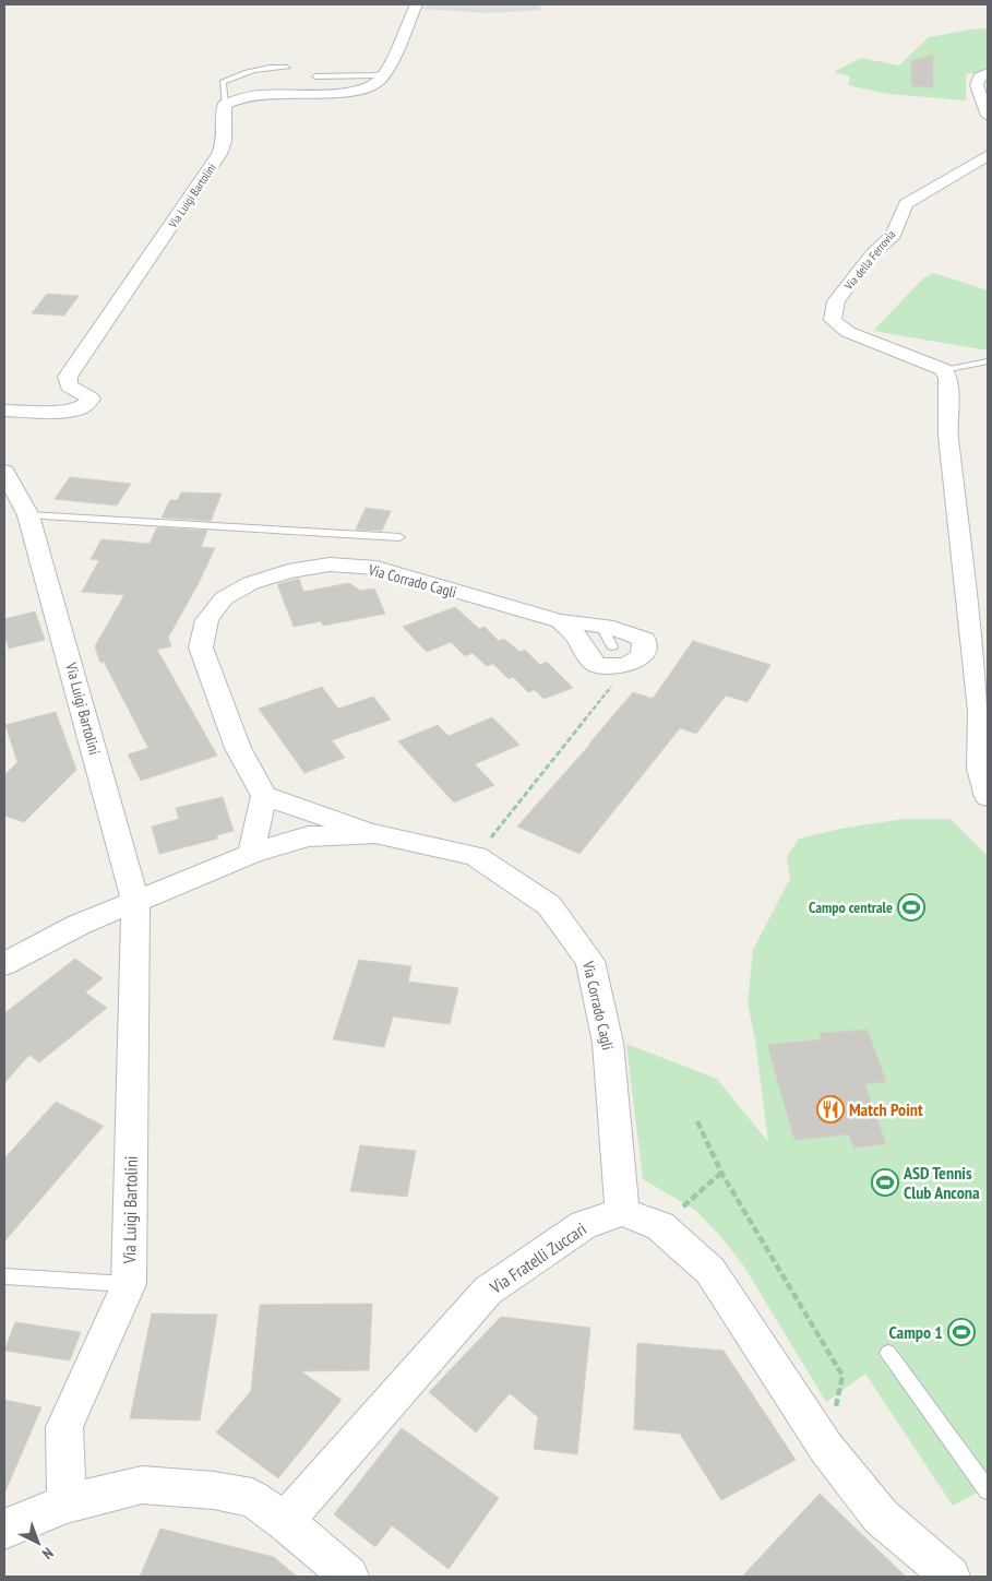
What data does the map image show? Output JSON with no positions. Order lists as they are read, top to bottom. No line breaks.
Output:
{"streets":{"street":["Via Luigi Bartolini","Via della Ferrovia","Via Corrado Cagli","Via Fratelli Zuccari"]},"crossings":[["Via Corrado Cagli","Via Fratelli Zuccari"]],"places":{"sports":["Campo centrale","ASD Tennis Club Ancona","Campo 1"],"restaurant":["Match Point"]},"north":"bottom right"}
